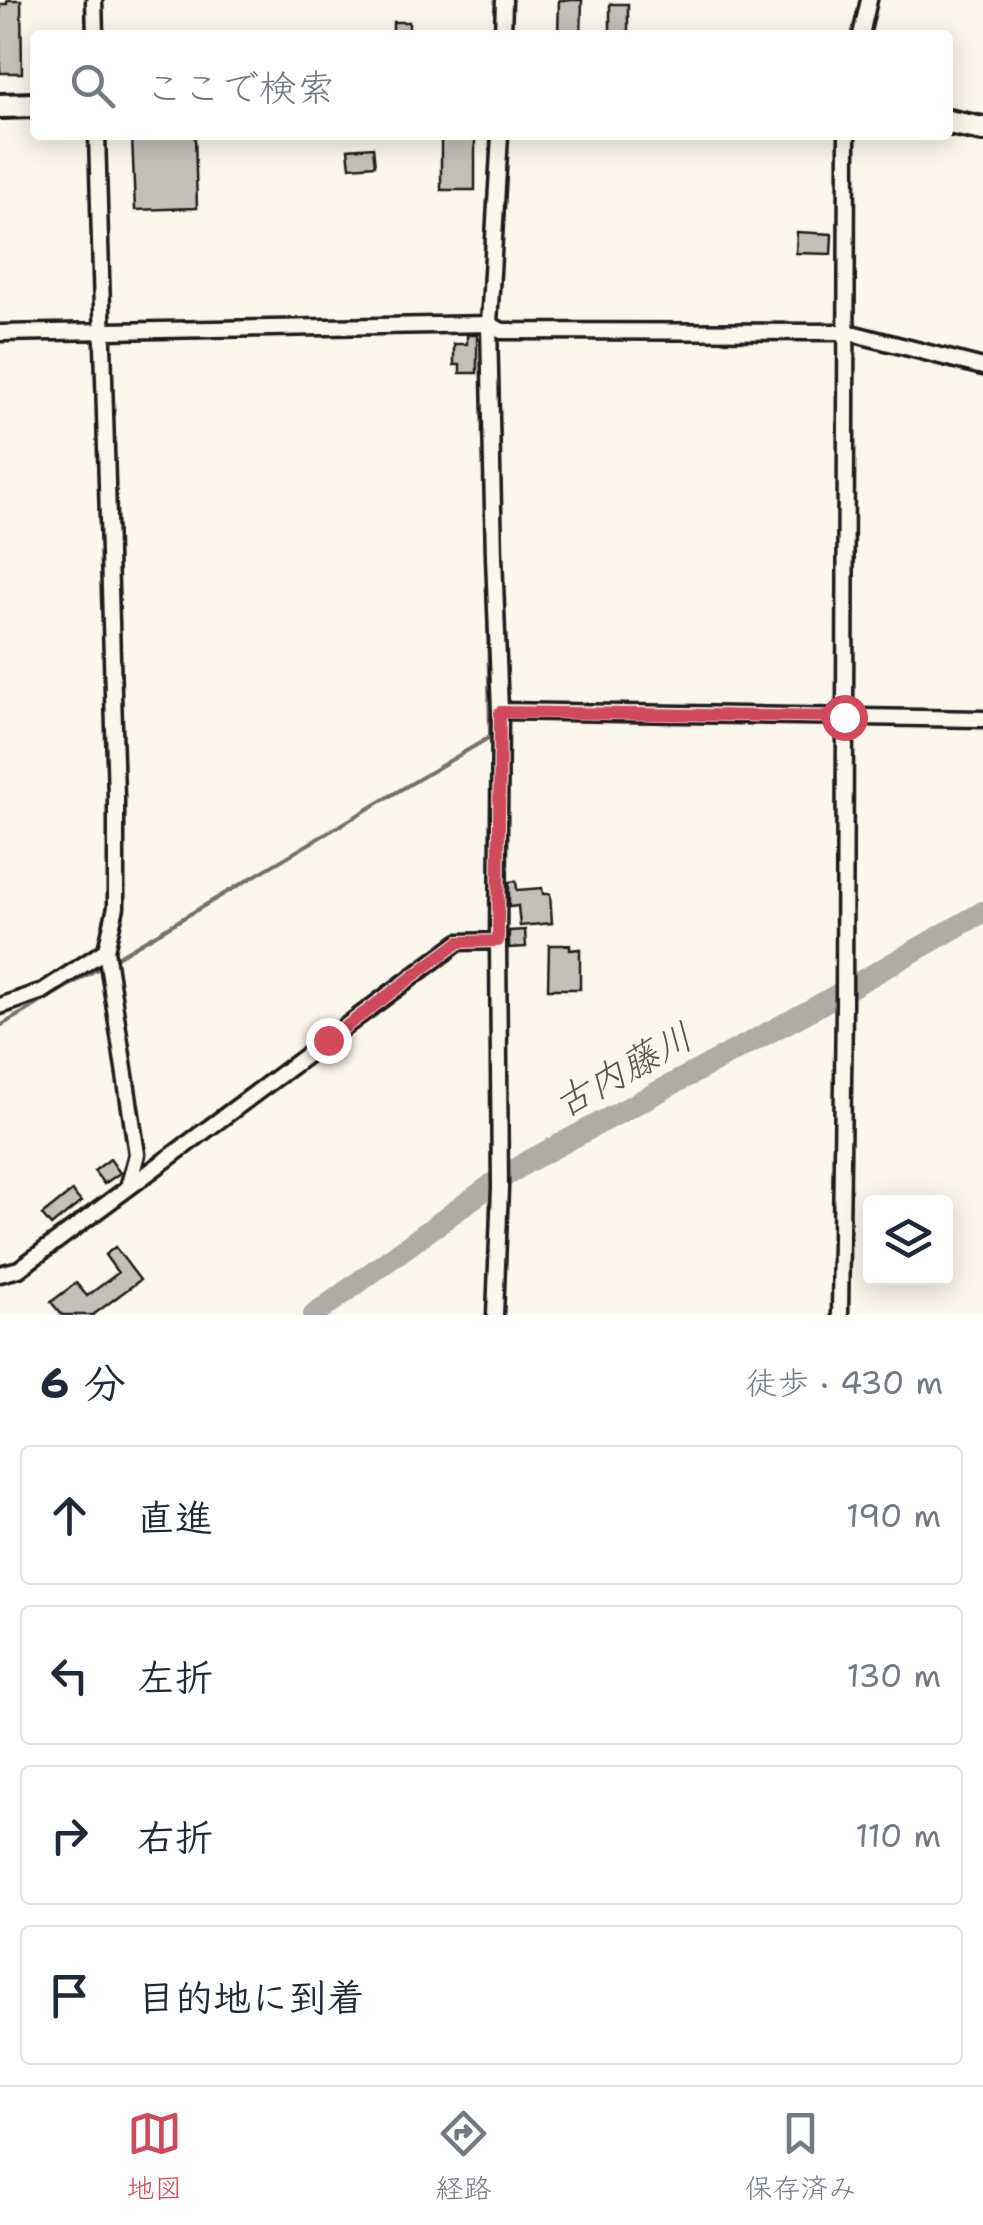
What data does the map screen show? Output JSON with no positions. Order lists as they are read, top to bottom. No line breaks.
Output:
{"water":["古内藤川"],"page":{"search":"ここで検索","heading":["6 分","徒歩 · 430 m"],"list":[["直進","190 m"],["左折","130 m"],["右折","110 m"],"目的地に到着"],"nav":["地図","経路","保存済み"]}}
